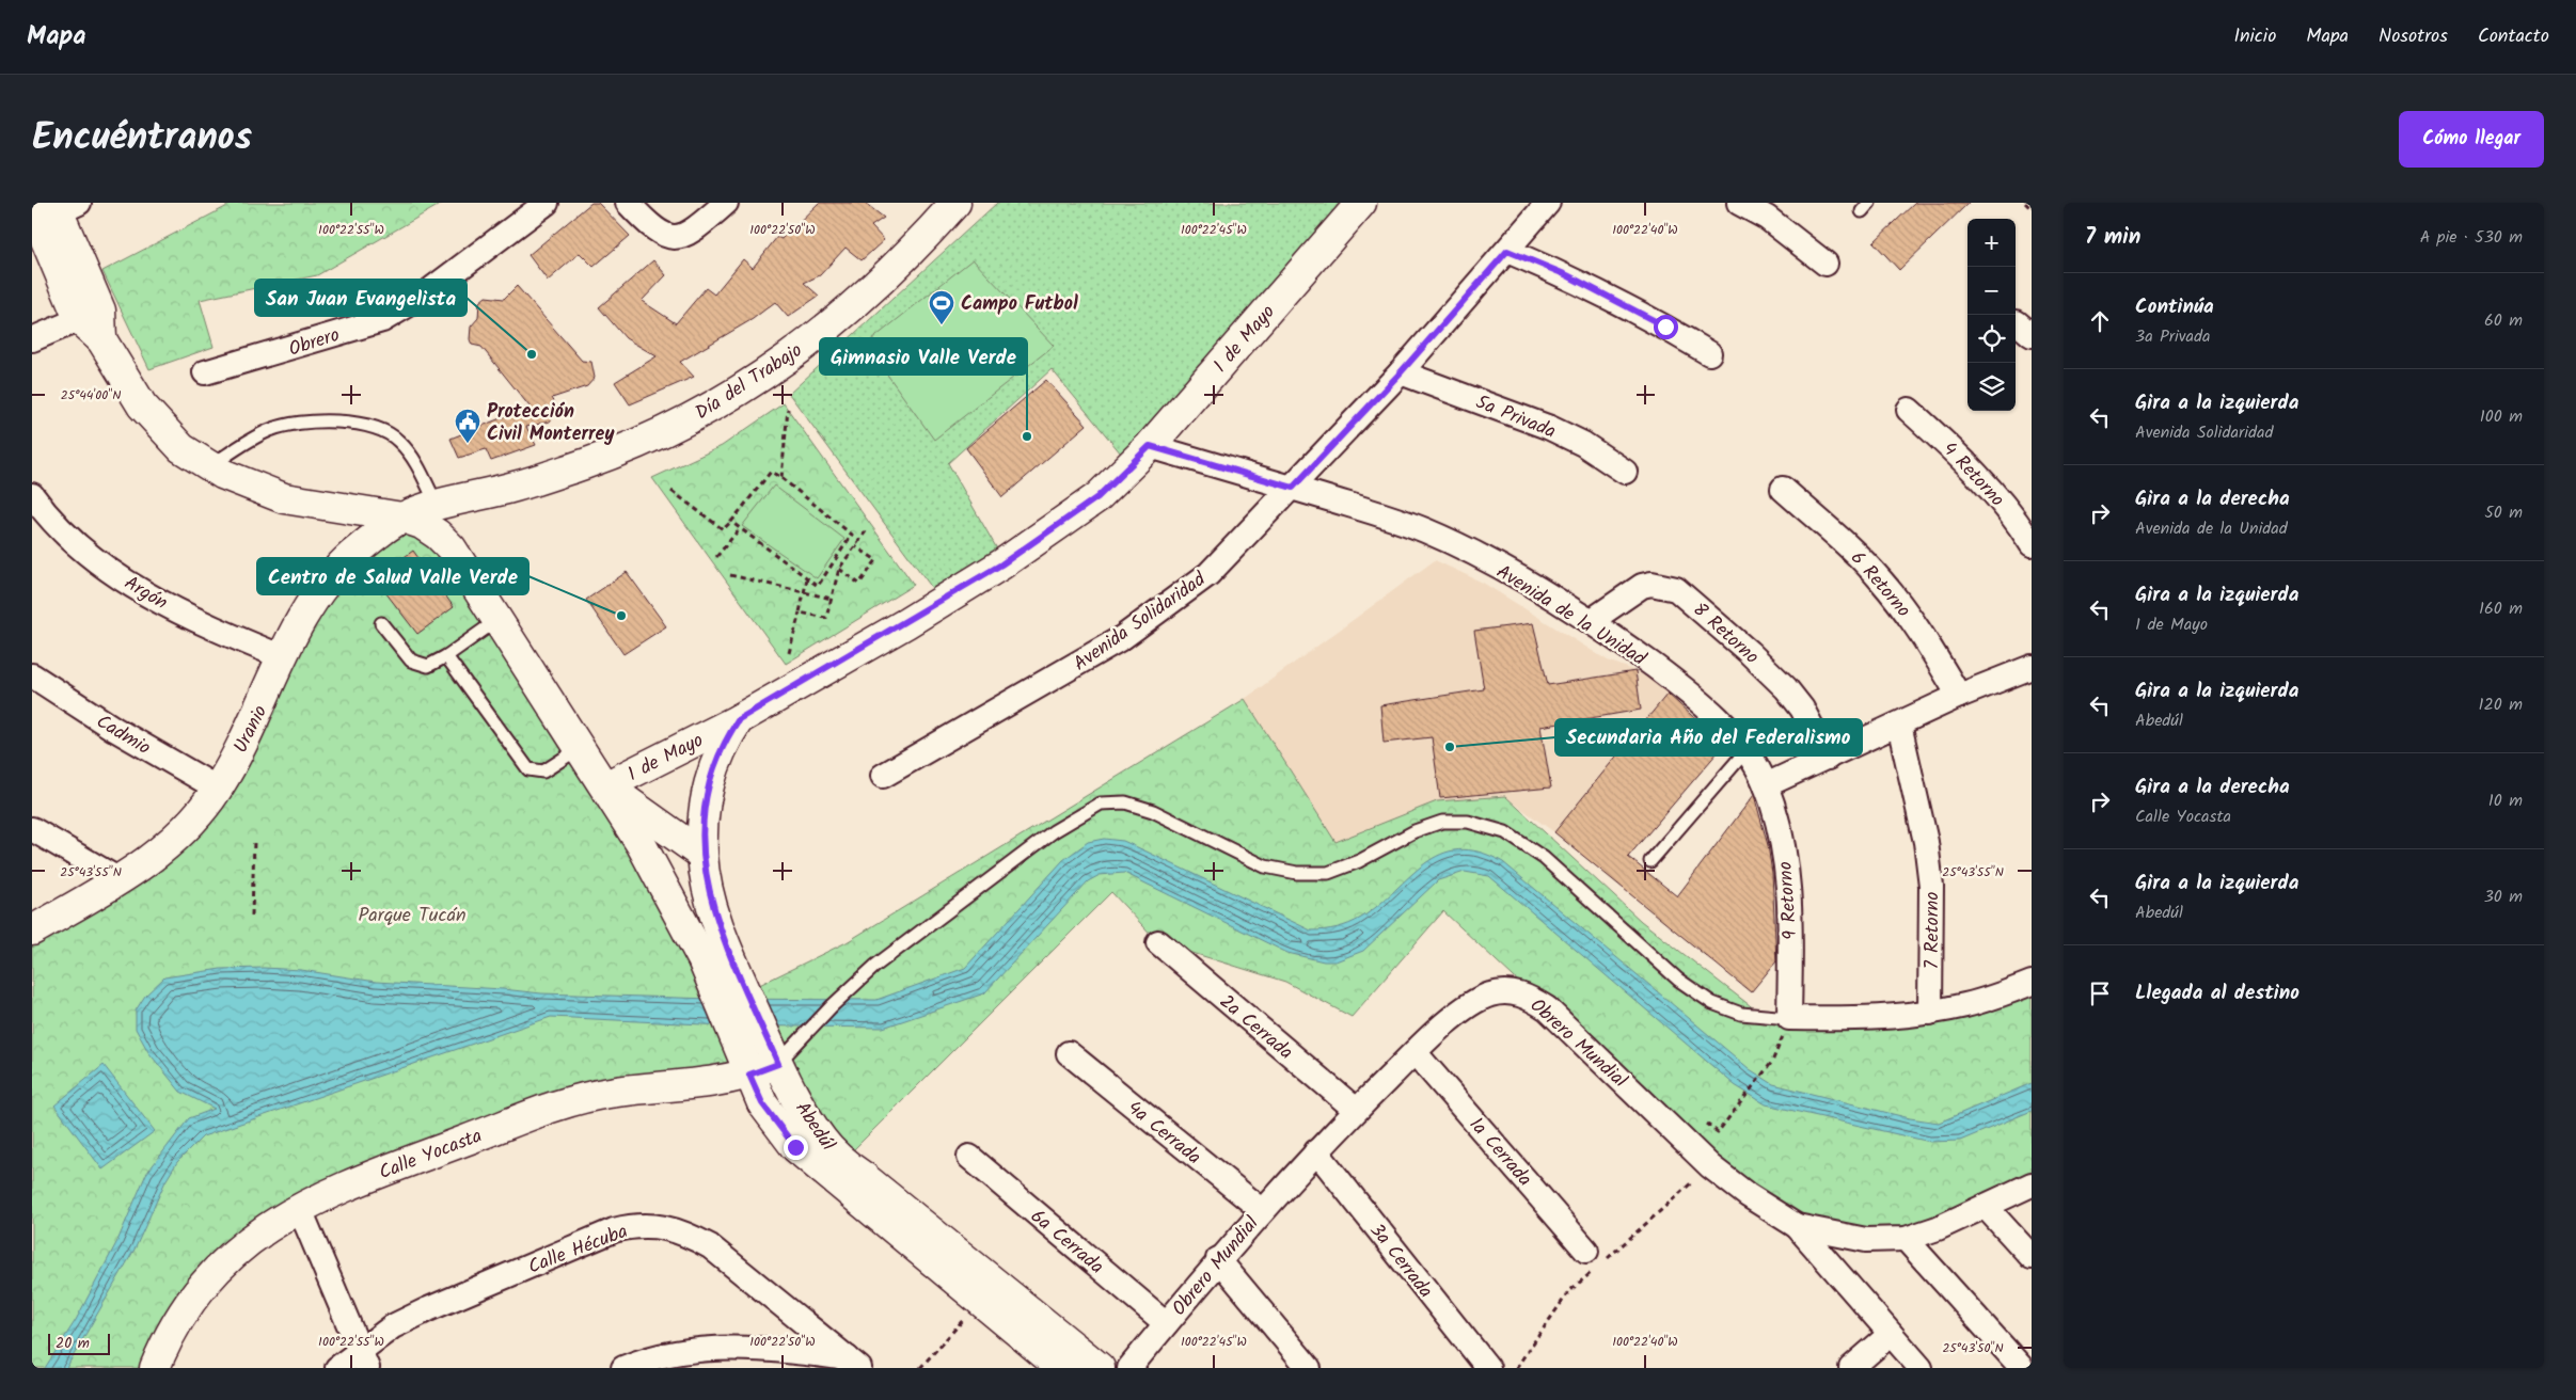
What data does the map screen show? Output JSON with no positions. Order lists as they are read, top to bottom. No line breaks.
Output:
{"streets":{"street":["1 de Mayo","Obrero","Día del Trabajo","5a Privada","4 Retorno","6 Retorno","Argón","Avenida de la Unidad","Avenida Solidaridad","8 Retorno","Uranio","Cadmio","9 Retorno","7 Retorno","2a Cerrada","Obrero Mundial","Abedúl","4a Cerrada","1a Cerrada","Calle Yocasta","6a Cerrada","Calle Hécuba","3a Cerrada"]},"crossings":[["1 de Mayo","Avenida de la Unidad"],["1 de Mayo","Abedúl"],["Día del Trabajo","Uranio"],["5a Privada","Avenida Solidaridad"],["Argón","Uranio"],["Avenida de la Unidad","Avenida Solidaridad"],["Avenida de la Unidad","8 Retorno"],["Avenida de la Unidad","9 Retorno"],["Uranio","Cadmio"],["Uranio","Abedúl"],["2a Cerrada","Obrero Mundial"],["Obrero Mundial","4a Cerrada"],["Obrero Mundial","1a Cerrada"],["Obrero Mundial","6a Cerrada"],["Obrero Mundial","3a Cerrada"],["Abedúl","Calle Yocasta"]],"parks":["Parque Tucán"],"places":{"sports":["Campo Futbol"],"other":["San Juan Evangelista","Gimnasio Valle Verde","Centro de Salud Valle Verde","Secundaria Año del Federalismo"],"public building":["Protección Civil Monterrey"]},"scale_bar":"20 m","page":{"header":"Mapa","nav":["Inicio","Mapa","Nosotros","Contacto"],"title":"Encuéntranos","buttons":"Cómo llegar","heading":["7 min","A pie · 530 m"],"map_buttons":["+","−"],"list":[["Continúa","3a Privada","60 m"],["Gira a la izquierda","Avenida Solidaridad","100 m"],["Gira a la derecha","Avenida de la Unidad","50 m"],["Gira a la izquierda","1 de Mayo","160 m"],["Gira a la izquierda","Abedúl","120 m"],["Gira a la derecha","Calle Yocasta","10 m"],["Gira a la izquierda","Abedúl","30 m"],"Llegada al destino"],"scale":"20 m"},"coordinates":["100°22'55\"W","100°22'50\"W","100°22'45\"W","100°22'40\"W","25°44'00\"N","25°43'55\"N","25°43'50\"N"]}
